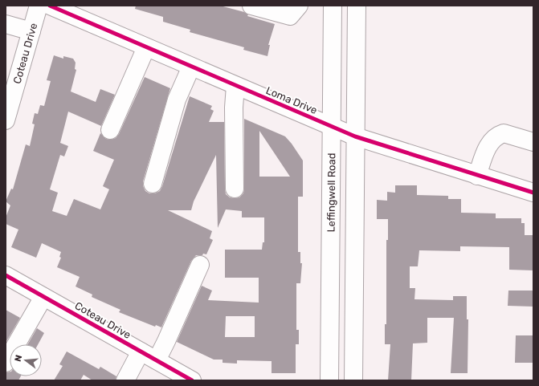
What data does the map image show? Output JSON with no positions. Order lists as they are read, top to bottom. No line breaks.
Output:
{"streets":{"street":["Coteau Drive","Loma Drive","Leffingwell Road"]},"crossings":[["Loma Drive","Leffingwell Road"]],"north":"left"}
